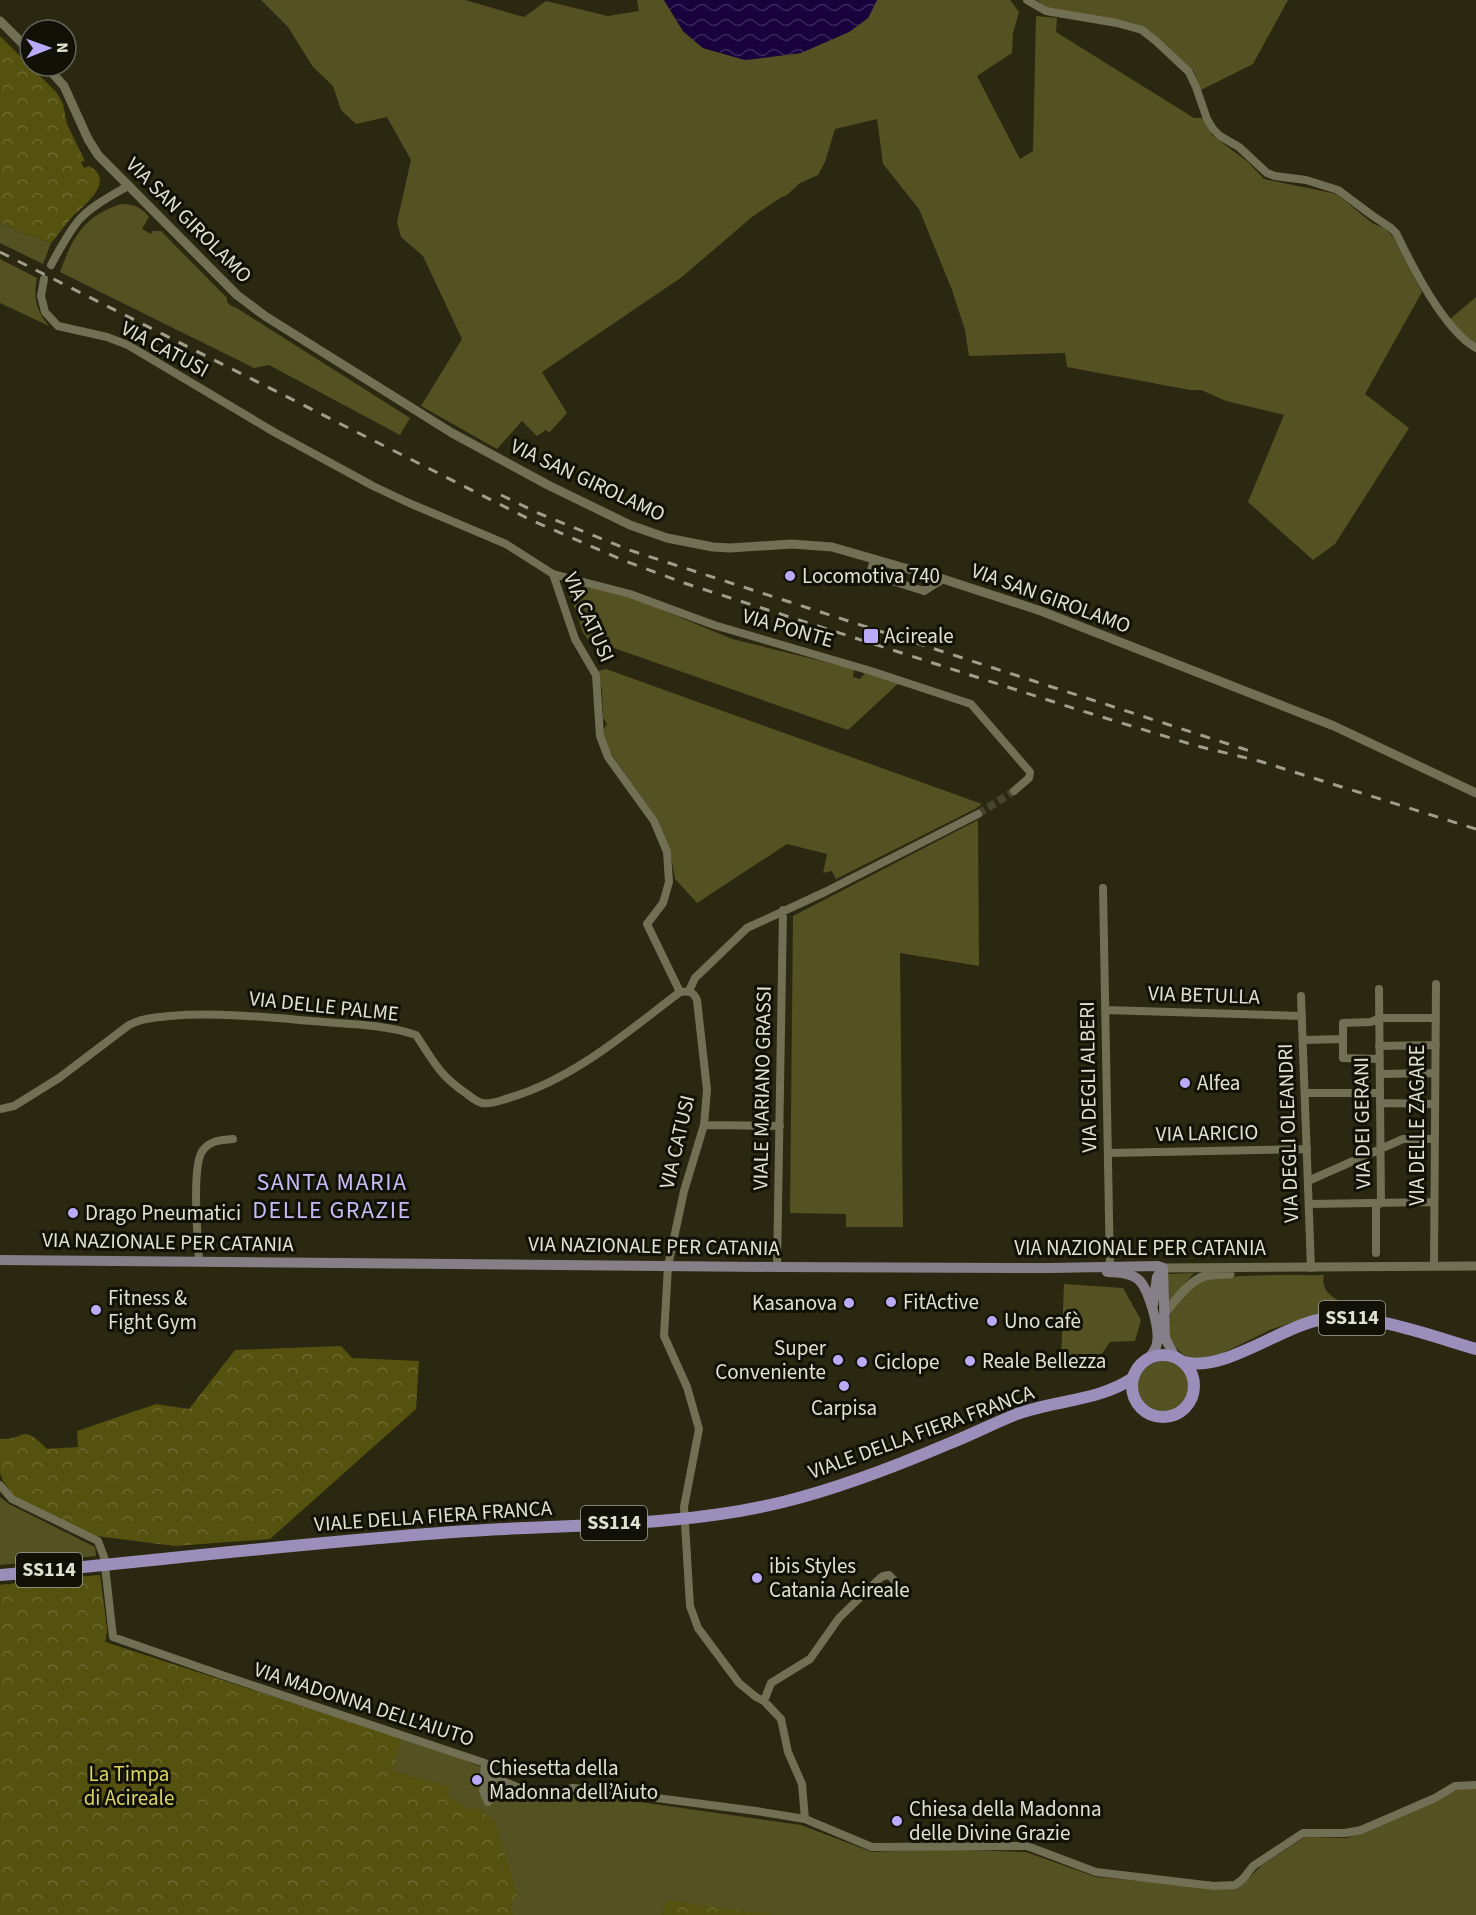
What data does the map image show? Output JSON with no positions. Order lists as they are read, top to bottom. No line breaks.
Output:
{"streets":{"main road":["VIA NAZIONALE PER CATANIA","SS114","VIALE DELLA FIERA FRANCA"],"street":["VIA SAN GIROLAMO","VIA CATUSI","VIA PONTE","VIA BETULLA","VIA DELLE PALME","VIA DEGLI ALBERI","VIALE MARIANO GRASSI","VIA DEI GERANI","VIA DELLE ZAGARE","VIA LARICIO","VIA DEGLI OLEANDRI","VIA MADONNA DELL'AIUTO"]},"crossings":[["VIA CATUSI","VIA PONTE"],["VIA CATUSI","VIA DELLE PALME"],["VIA CATUSI","VIA NAZIONALE PER CATANIA"],["VIA CATUSI","VIA MADONNA DELL'AIUTO"],["VIA BETULLA","VIA DEGLI ALBERI"],["VIA BETULLA","VIA DEGLI OLEANDRI"],["VIA DEGLI ALBERI","VIA LARICIO"],["VIA DEGLI ALBERI","VIA NAZIONALE PER CATANIA"],["VIALE MARIANO GRASSI","VIA NAZIONALE PER CATANIA"],["VIA LARICIO","VIA DEGLI OLEANDRI"],["VIA DEGLI OLEANDRI","VIA NAZIONALE PER CATANIA"]],"districts":["SANTA MARIA DELLE GRAZIE"],"parks":["La Timpa di Acireale"],"places":{"other":["Locomotiva 740","Alfea","Drago Pneumatici","FitActive","Kasanova","Fitness & Fight Gym","Uno cafè","Super Conveniente","Reale Bellezza","Ciclope","Carpisa","ibis Styles Catania Acireale","Chiesetta della Madonna dell’Aiuto","Chiesa della Madonna delle Divine Grazie"],"transit":["Acireale"]},"north":"right"}
